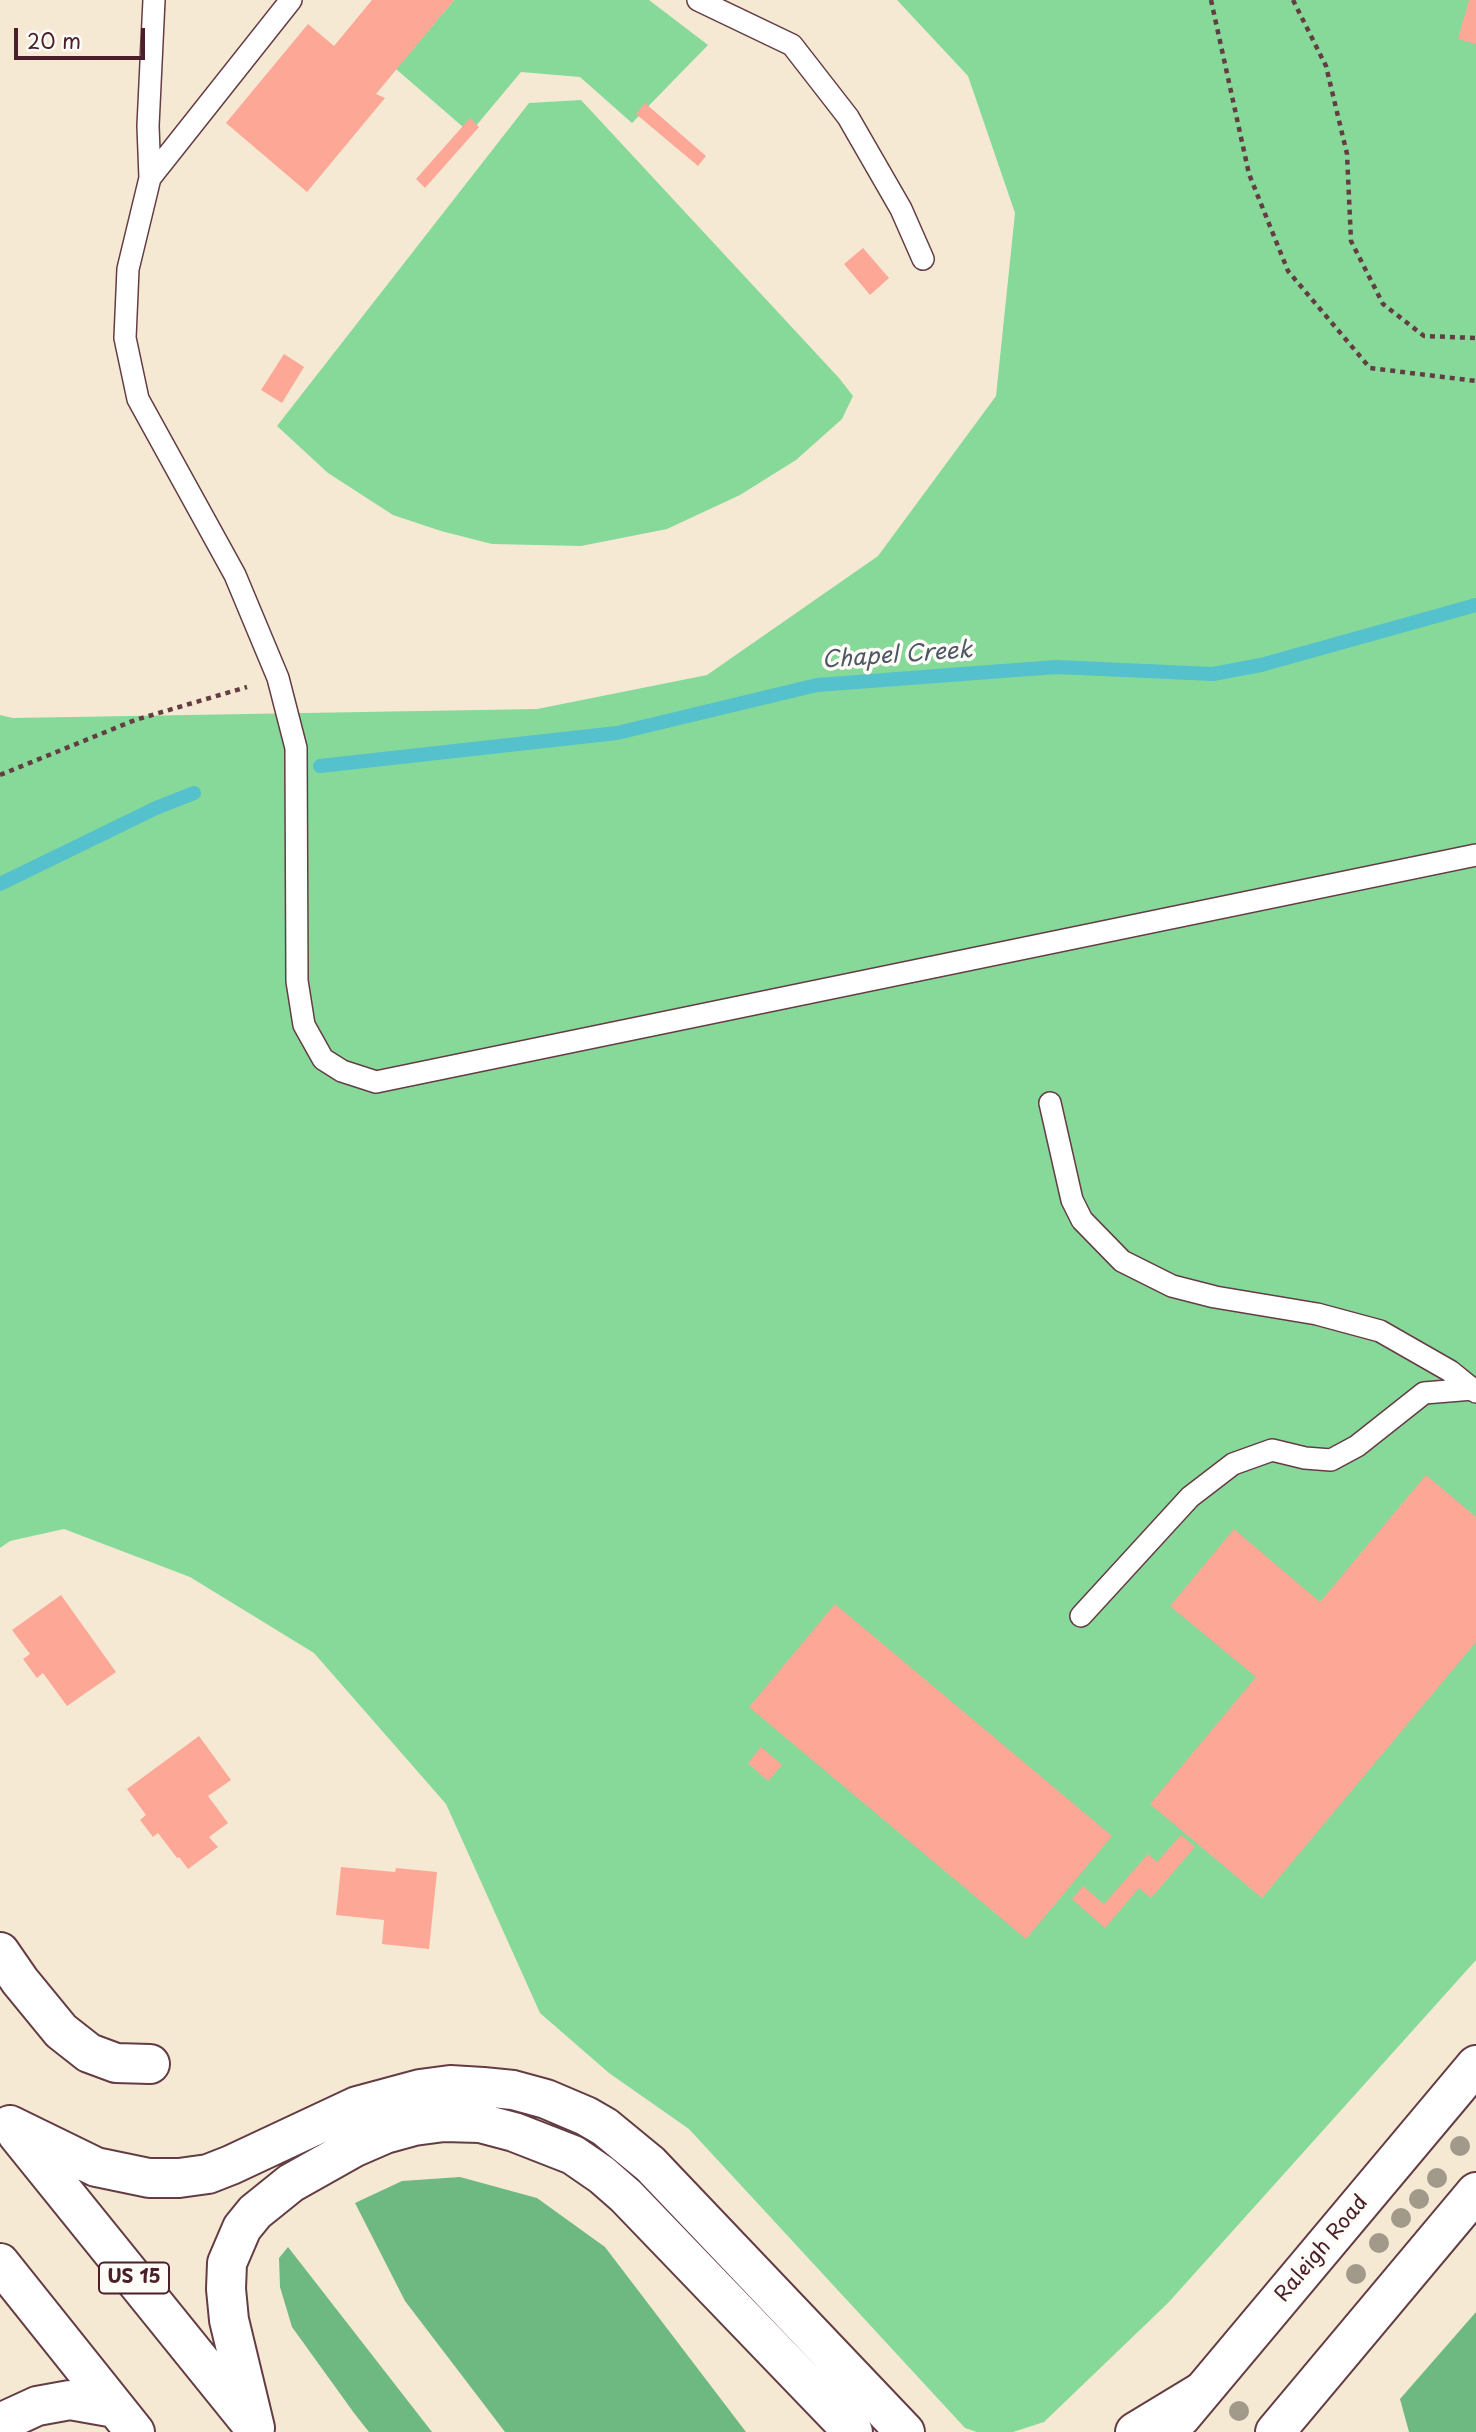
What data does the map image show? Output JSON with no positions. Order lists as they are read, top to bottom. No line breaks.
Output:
{"streets":{"main road":["Raleigh Road","US 15"]},"water":["Chapel Creek"],"scale_bar":"20 m"}
